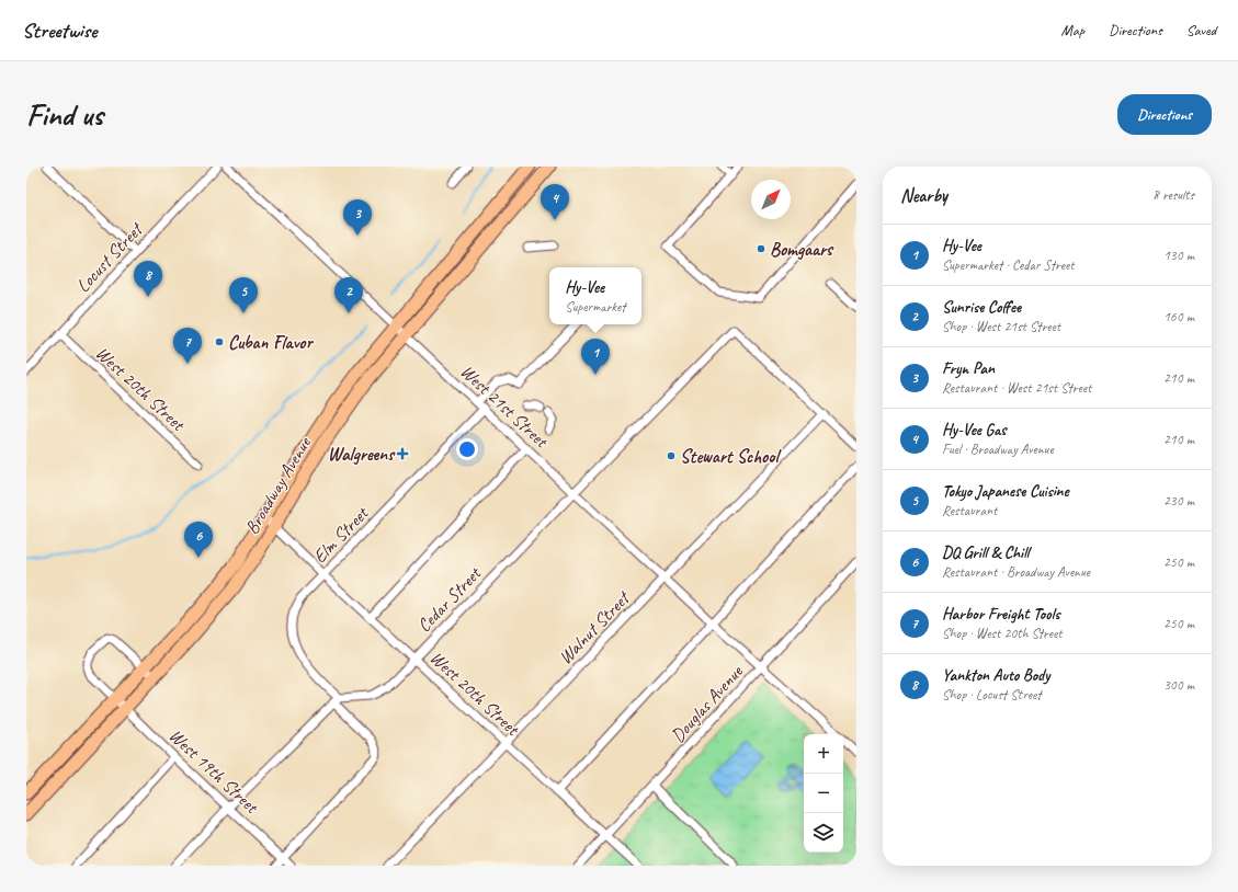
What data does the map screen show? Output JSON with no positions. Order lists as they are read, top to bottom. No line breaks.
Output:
{"streets":{"highway":["Broadway Avenue"],"street":["Locust Street","West 20th Street","West 21st Street","Elm Street","Cedar Street","Walnut Street","Douglas Avenue","West 19th Street"]},"crossings":[["Locust Street","West 20th Street"],["West 20th Street","Broadway Avenue"],["West 20th Street","Elm Street"],["West 20th Street","Cedar Street"],["West 20th Street","Walnut Street"],["West 20th Street","Douglas Avenue"],["West 21st Street","Broadway Avenue"],["West 21st Street","Elm Street"],["West 21st Street","Cedar Street"],["West 21st Street","Walnut Street"],["West 21st Street","Douglas Avenue"],["Broadway Avenue","West 19th Street"],["Elm Street","Cedar Street"],["Elm Street","West 19th Street"],["Cedar Street","Walnut Street"]],"places":{"other":["Bomgaars","Cuban Flavor","Stewart School"],"health":["Walgreens"]},"north":"top right","page":{"header":"Streetwise","nav":["Map","Directions","Saved"],"buttons":"Directions","title":"Find us","heading":["Nearby","8 results"],"pins":["4","3","8","2","5","7","1","6"],"list":[{"mark":"1","name":"Hy-Vee","note":"Supermarket · Cedar Street","value":"130 m"},{"mark":"2","name":"Sunrise Coffee","note":"Shop · West 21st Street","value":"160 m"},{"mark":"3","name":"Fryn Pan","note":"Restaurant · West 21st Street","value":"210 m"},{"mark":"4","name":"Hy-Vee Gas","note":"Fuel · Broadway Avenue","value":"210 m"},{"mark":"5","name":"Tokyo Japanese Cuisine","note":"Restaurant","value":"230 m"},{"mark":"6","name":"DQ Grill & Chill","note":"Restaurant · Broadway Avenue","value":"250 m"},{"mark":"7","name":"Harbor Freight Tools","note":"Shop · West 20th Street","value":"250 m"},{"mark":"8","name":"Yankton Auto Body","note":"Shop · Locust Street","value":"300 m"}],"popup":["Hy-Vee","Supermarket"],"map_buttons":["+","−"]}}
